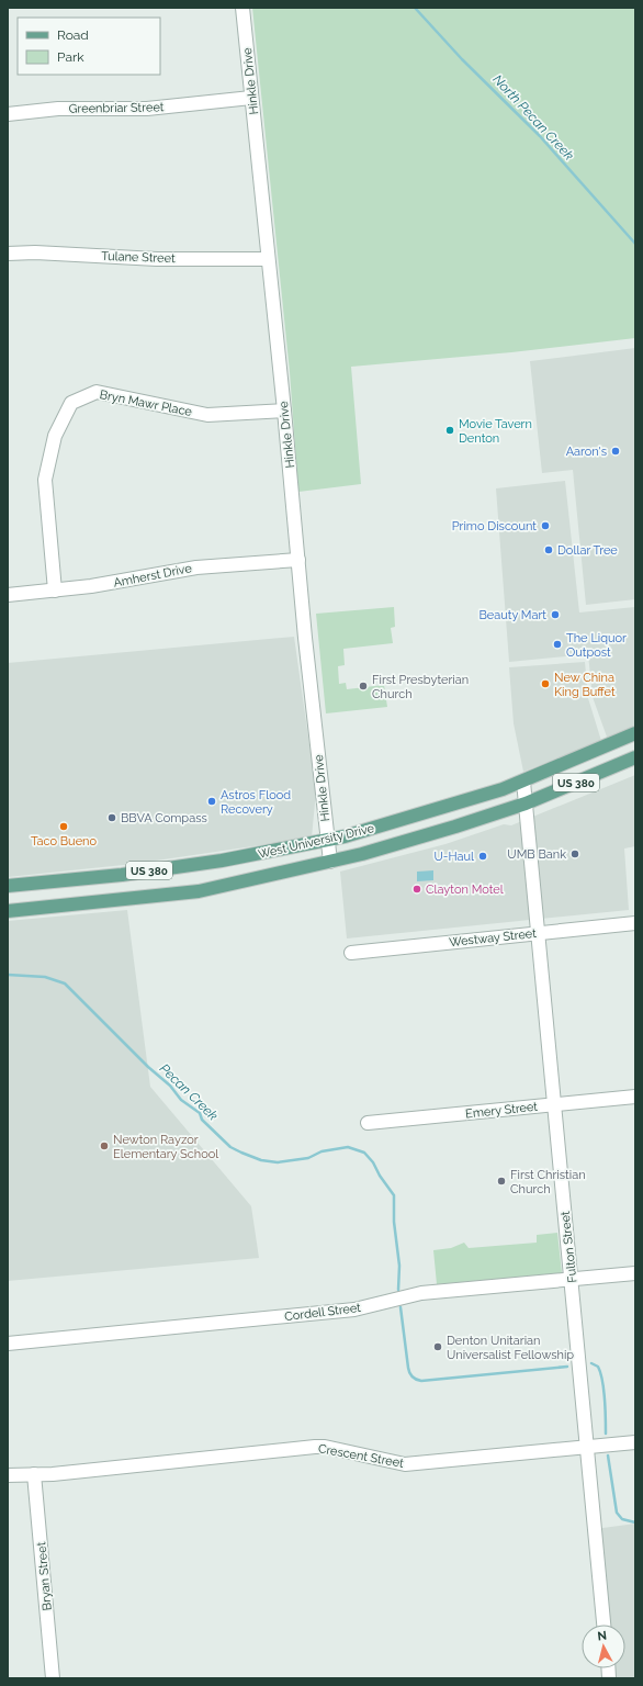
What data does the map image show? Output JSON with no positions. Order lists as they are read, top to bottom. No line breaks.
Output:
{"streets":{"main road":["US 380","West University Drive"],"street":["Hinkle Drive","Greenbriar Street","Tulane Street","Bryn Mawr Place","Amherst Drive","Westway Street","Emery Street","Fulton Street","Cordell Street","Crescent Street","Bryan Street"]},"crossings":[["Hinkle Drive","Greenbriar Street"],["Hinkle Drive","Tulane Street"],["Hinkle Drive","Bryn Mawr Place"],["Hinkle Drive","Amherst Drive"],["Hinkle Drive","West University Drive"],["Bryn Mawr Place","Amherst Drive"],["West University Drive","Fulton Street"],["Westway Street","Fulton Street"],["Emery Street","Fulton Street"],["Fulton Street","Cordell Street"],["Fulton Street","Crescent Street"],["Crescent Street","Bryan Street"]],"water":["North Pecan Creek","Pecan Creek"],"places":["Movie Tavern Denton","Aaron's","Primo Discount","Dollar Tree","Beauty Mart","The Liquor Outpost","New China King Buffet","First Presbyterian Church","Astros Flood Recovery","BBVA Compass","Taco Bueno","UMB Bank","U-Haul","Clayton Motel","Newton Rayzor Elementary School","First Christian Church","Denton Unitarian Universalist Fellowship"],"legend":["Road","Park"],"north":"top"}
